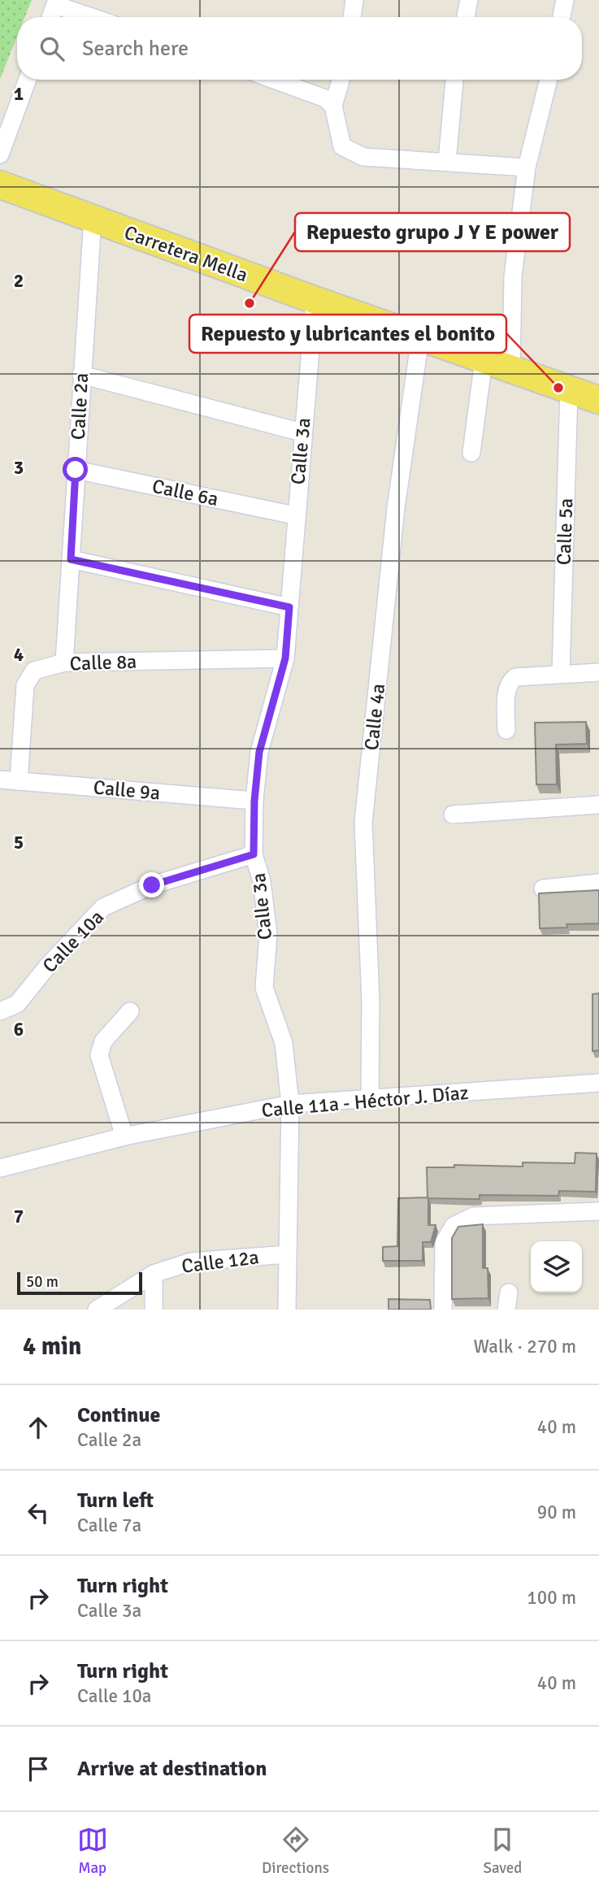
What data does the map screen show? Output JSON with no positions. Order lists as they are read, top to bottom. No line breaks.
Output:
{"streets":{"main road":["Carretera Mella"],"street":["Calle 2a","Calle 3a","Calle 6a","Calle 5a","Calle 8a","Calle 4a","Calle 9a","Calle 10a","Calle 11a - Héctor J. Díaz","Calle 12a"]},"crossings":[["Carretera Mella","Calle 2a"],["Carretera Mella","Calle 3a"],["Carretera Mella","Calle 5a"],["Carretera Mella","Calle 4a"],["Calle 2a","Calle 6a"],["Calle 2a","Calle 8a"],["Calle 3a","Calle 6a"],["Calle 3a","Calle 8a"],["Calle 3a","Calle 9a"],["Calle 3a","Calle 10a"],["Calle 3a","Calle 11a - Héctor J. Díaz"],["Calle 3a","Calle 12a"],["Calle 8a","Calle 9a"],["Calle 4a","Calle 11a - Héctor J. Díaz"]],"places":["Repuesto grupo J Y E power","Repuesto y lubricantes el bonito"],"scale_bar":"50 m","page":{"search":"Search here","scale":"50 m","heading":["4 min","Walk · 270 m"],"list":[["Continue","Calle 2a","40 m"],["Turn left","Calle 7a","90 m"],["Turn right","Calle 3a","100 m"],["Turn right","Calle 10a","40 m"],"Arrive at destination"],"nav":["Map","Directions","Saved"]},"grid":{"rows":["1","2","3","4","5","6","7"]}}
